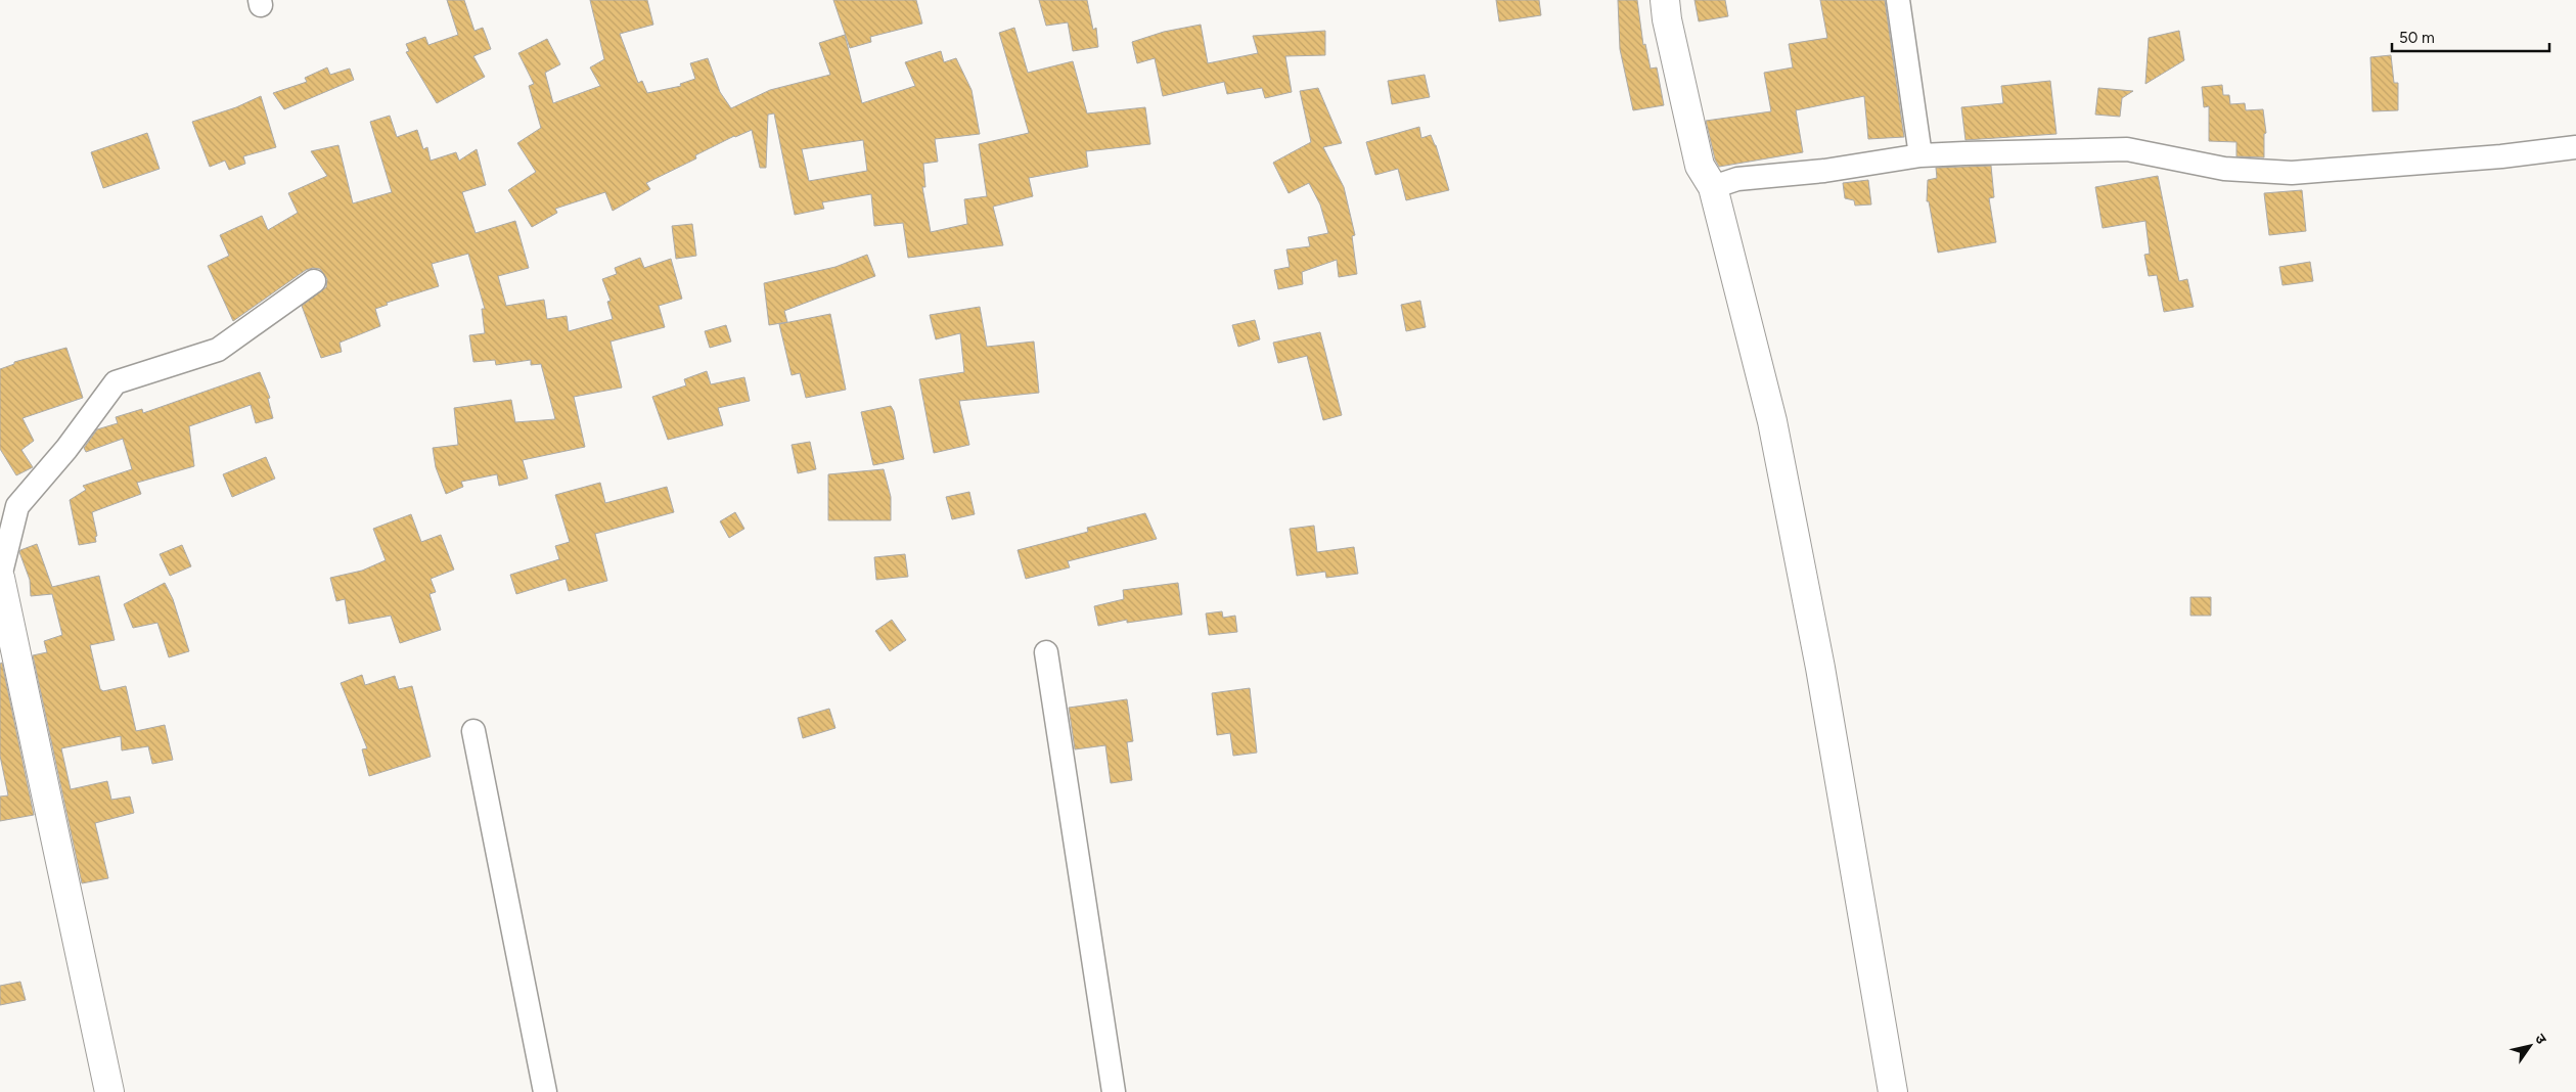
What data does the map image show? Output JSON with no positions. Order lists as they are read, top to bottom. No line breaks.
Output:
{"scale_bar":"50 m","north":"top right"}
